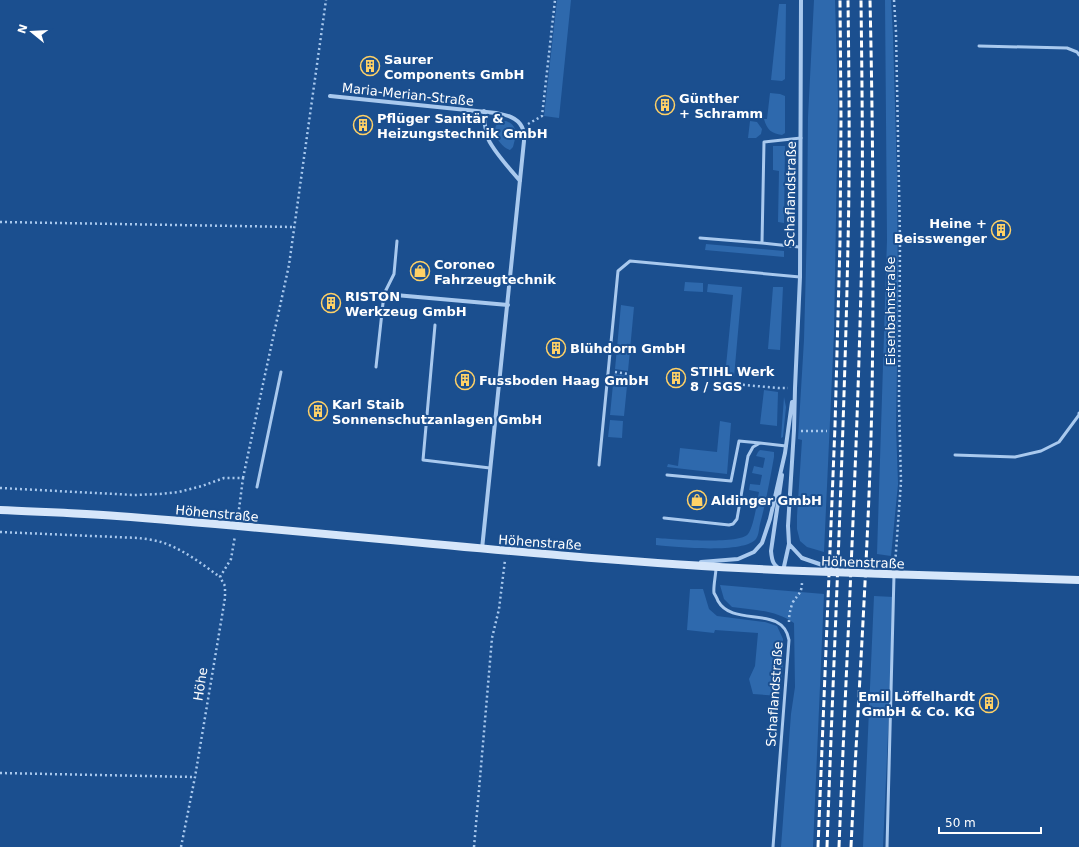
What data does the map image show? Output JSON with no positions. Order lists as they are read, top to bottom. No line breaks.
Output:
{"streets":{"main road":["Höhenstraße"],"street":["Maria-Merian-Straße","Schaflandstraße"],"path":["Eisenbahnstraße","Höhe"]},"crossings":[["Schaflandstraße","Höhenstraße"],["Eisenbahnstraße","Höhenstraße"]],"places":{"building":["Saurer Components GmbH","Günther + Schramm","Pflüger Sanitär & Heizungstechnik GmbH","Heine + Beisswenger","RISTON Werkzeug GmbH","Blühdorn GmbH","STIHL Werk 8 / SGS","Fussboden Haag GmbH","Karl Staib Sonnenschutzanlagen GmbH","Emil Löffelhardt GmbH & Co. KG"],"shop":["Coroneo Fahrzeugtechnik","Aldinger GmbH"]},"scale_bar":"50 m","north":"left"}
